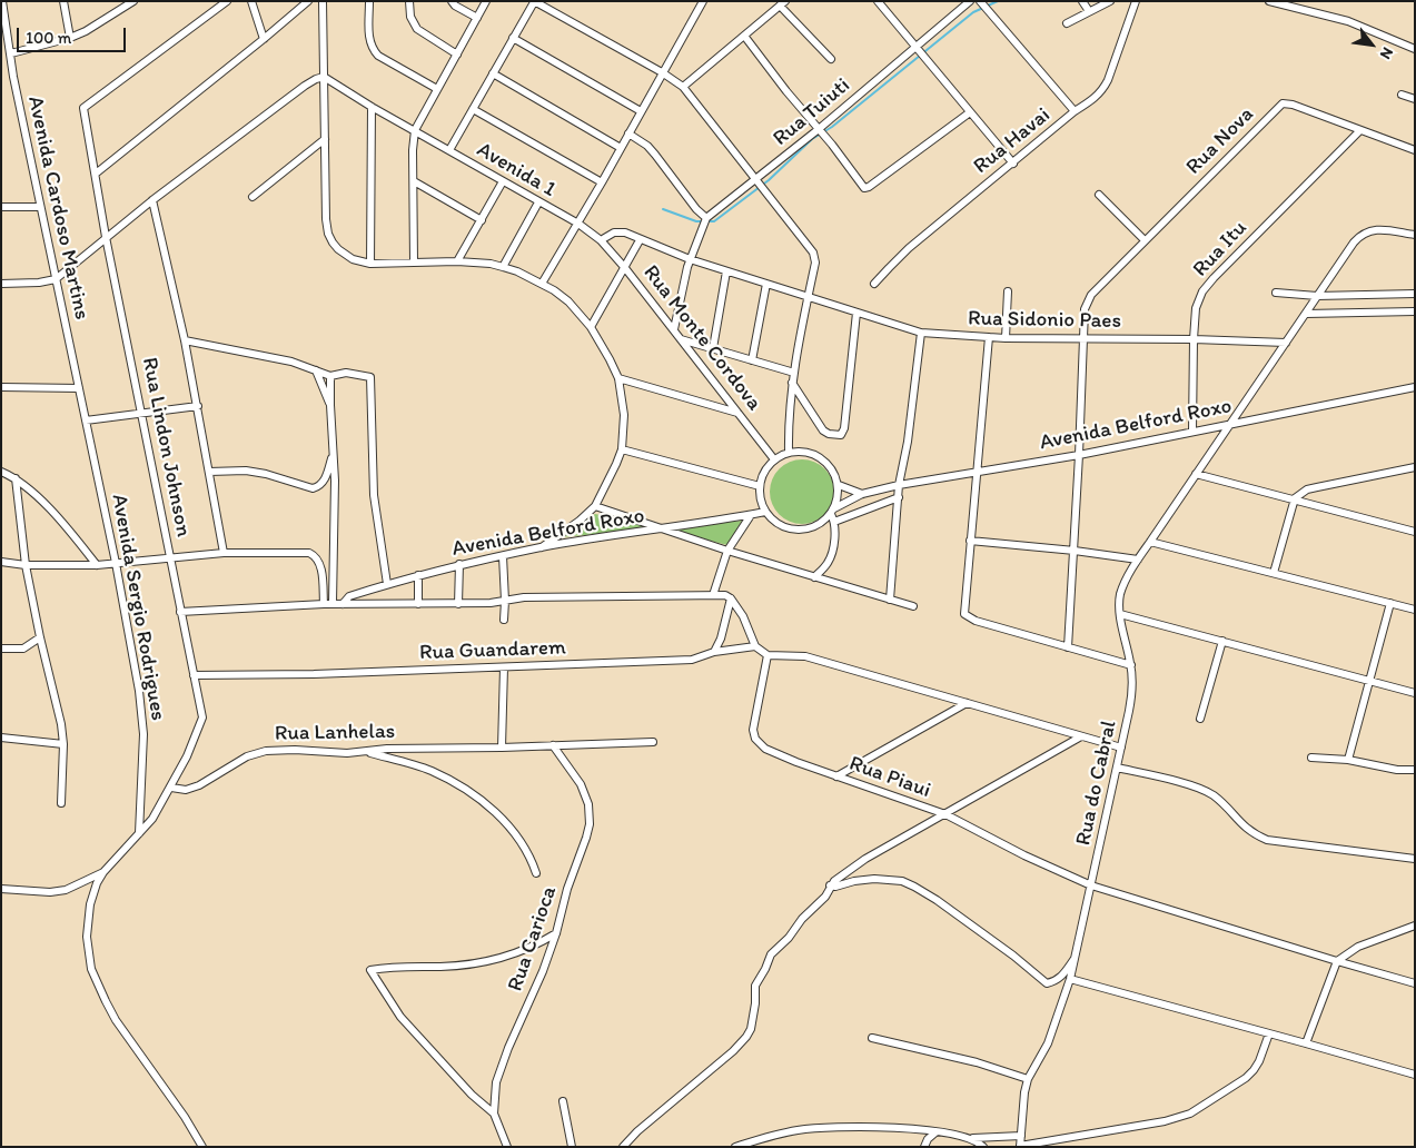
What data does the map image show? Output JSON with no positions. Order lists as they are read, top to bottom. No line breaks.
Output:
{"streets":{"street":["Rua Tuiuti","Rua Havai","Rua Nova","Avenida 1","Avenida Cardoso Martins","Rua Itu","Rua Sidonio Paes","Rua Monte Cordova","Avenida Belford Roxo","Rua Lindon Johnson","Avenida Sergio Rodrigues","Rua Guandarem","Rua Lanhelas","Rua Piaui","Rua do Cabral","Rua Carioca"]},"crossings":[["Rua Nova","Rua Itu"],["Rua Nova","Rua Sidonio Paes"],["Avenida 1","Rua Sidonio Paes"],["Avenida 1","Rua Monte Cordova"],["Avenida Cardoso Martins","Avenida Sergio Rodrigues"],["Rua Itu","Rua Sidonio Paes"],["Rua Itu","Avenida Belford Roxo"],["Rua Sidonio Paes","Rua Monte Cordova"],["Rua Monte Cordova","Avenida Belford Roxo"],["Rua Lindon Johnson","Rua Guandarem"],["Rua Lindon Johnson","Rua Lanhelas"],["Rua Lanhelas","Rua Carioca"],["Rua Piaui","Rua do Cabral"]],"scale_bar":"100 m","north":"bottom right"}
